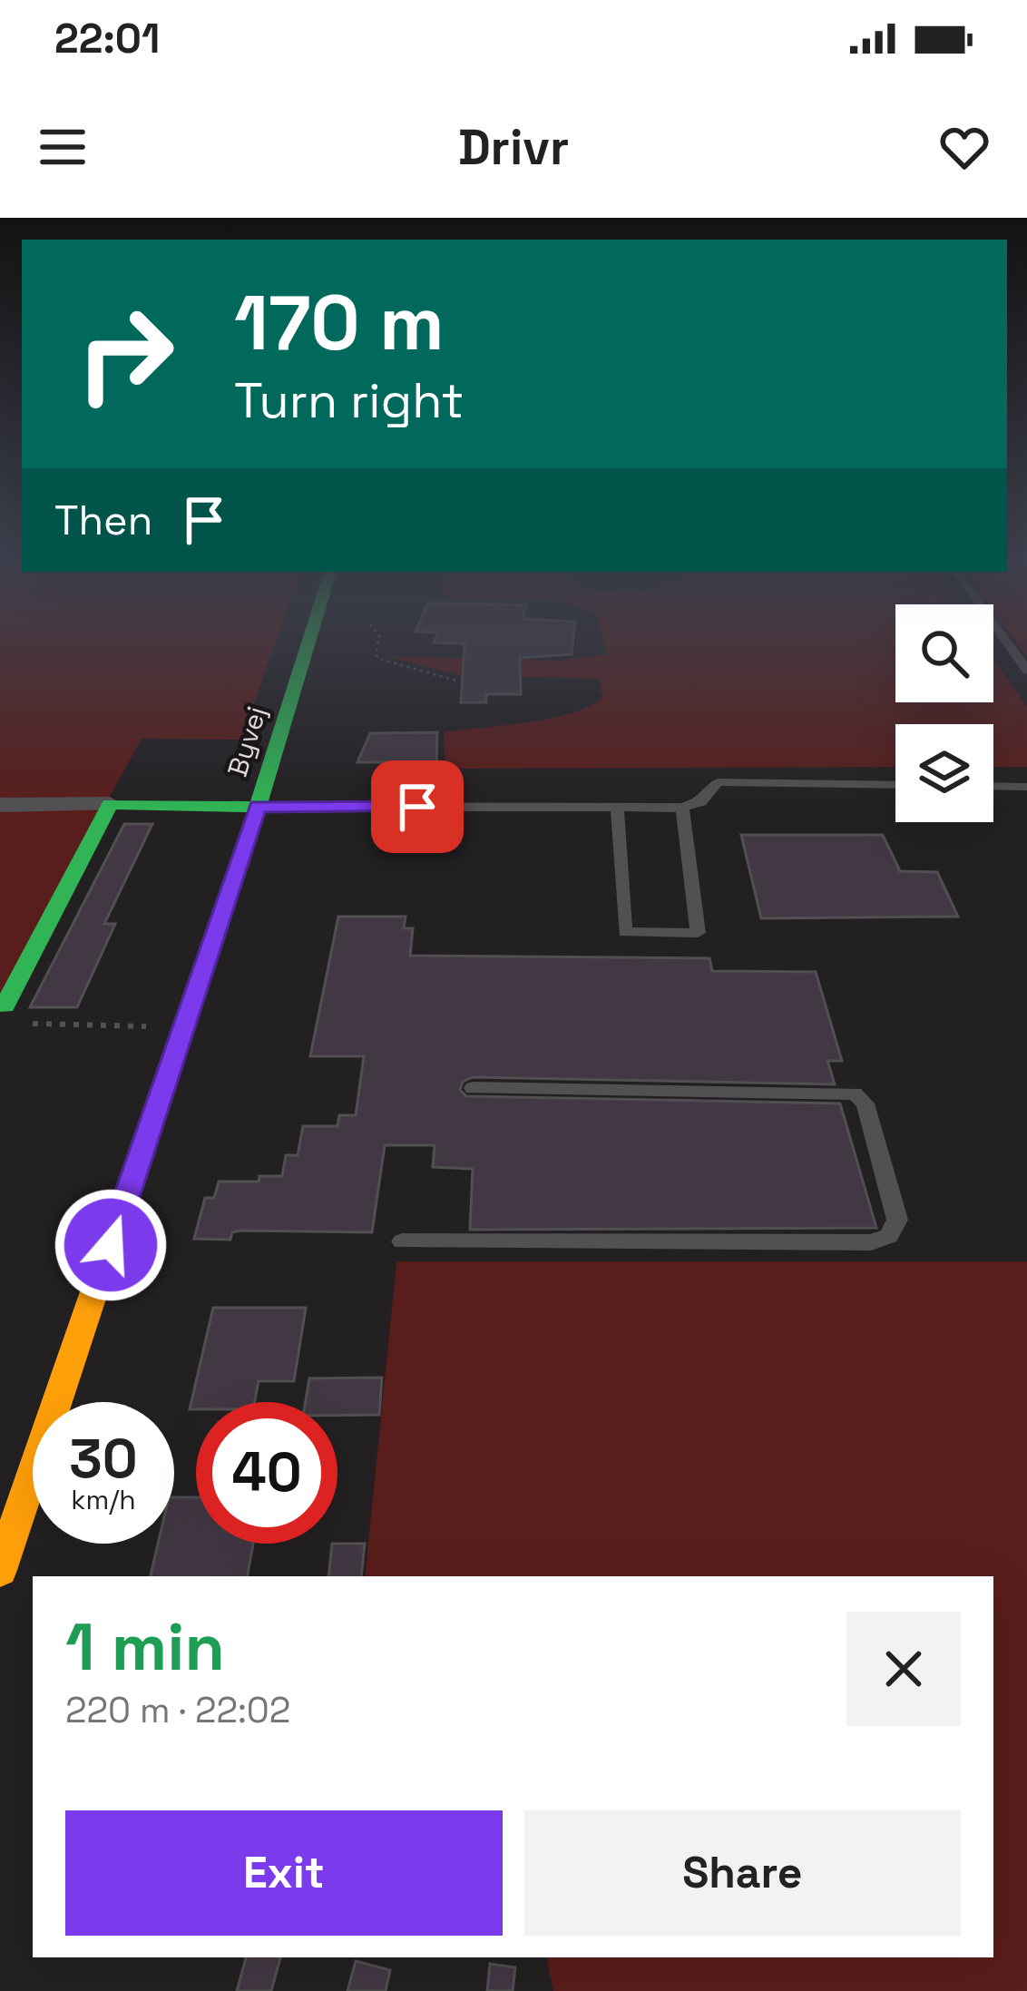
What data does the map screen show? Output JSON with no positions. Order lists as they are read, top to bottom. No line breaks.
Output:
{"streets":{"street":["Byvej"]},"page":{"status":"22:01","header":"Drivr","turn":["170 m","Turn right"],"then":"Then","speed":"30 km/h","limit":"40","heading":["1 min","220 m · 22:02"],"buttons":["Exit","Share"]}}
